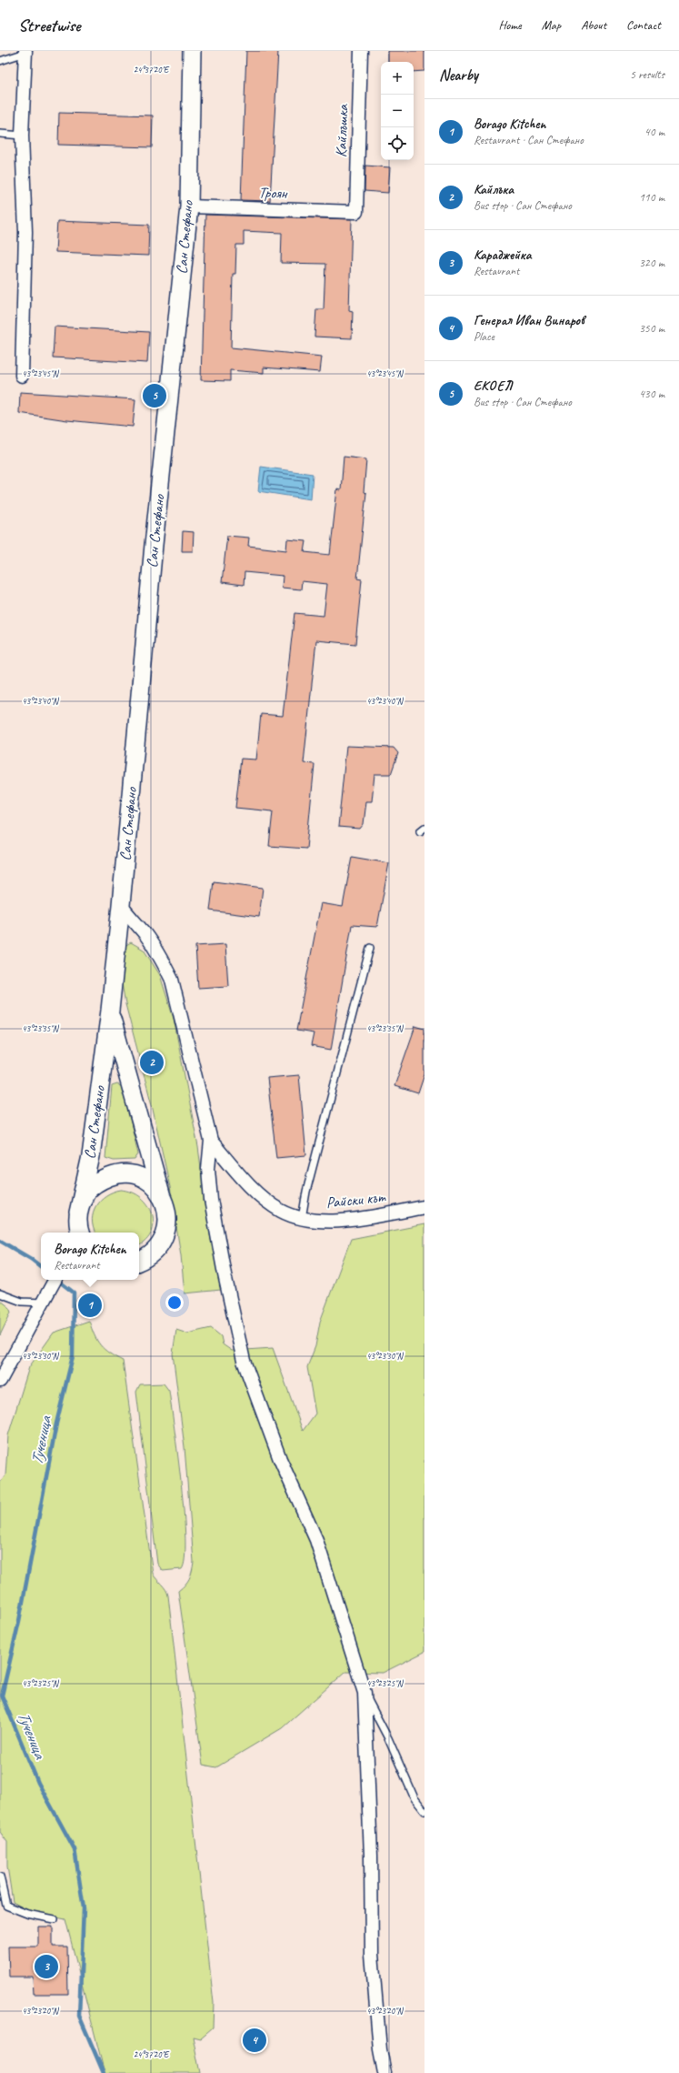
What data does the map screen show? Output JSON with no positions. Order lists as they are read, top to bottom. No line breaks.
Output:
{"streets":{"street":["Кайлъшка","Троян","Сан Стефано","Райски кът"]},"crossings":[["Кайлъшка","Троян"],["Троян","Сан Стефано"]],"water":["Тученица"],"page":{"header":"Streetwise","nav":["Home","Map","About","Contact"],"heading":["Nearby","5 results"],"map_buttons":["+","−"],"list":[{"mark":"1","name":"Borago Kitchen","note":"Restaurant · Сан Стефано","value":"40 m"},{"mark":"2","name":"Кайлъка","note":"Bus stop · Сан Стефано","value":"110 m"},{"mark":"3","name":"Караджейка","note":"Restaurant","value":"320 m"},{"mark":"4","name":"Генерал Иван Винаров","note":"Place","value":"350 m"},{"mark":"5","name":"ЕКОЕЛ","note":"Bus stop · Сан Стефано","value":"430 m"}],"pins":["5","2","1","3","4"],"popup":["Borago Kitchen","Restaurant"]},"coordinates":["24°37'20\"E","43°23'45\"N","43°23'40\"N","43°23'35\"N","43°23'30\"N","43°23'25\"N","43°23'20\"N"]}
